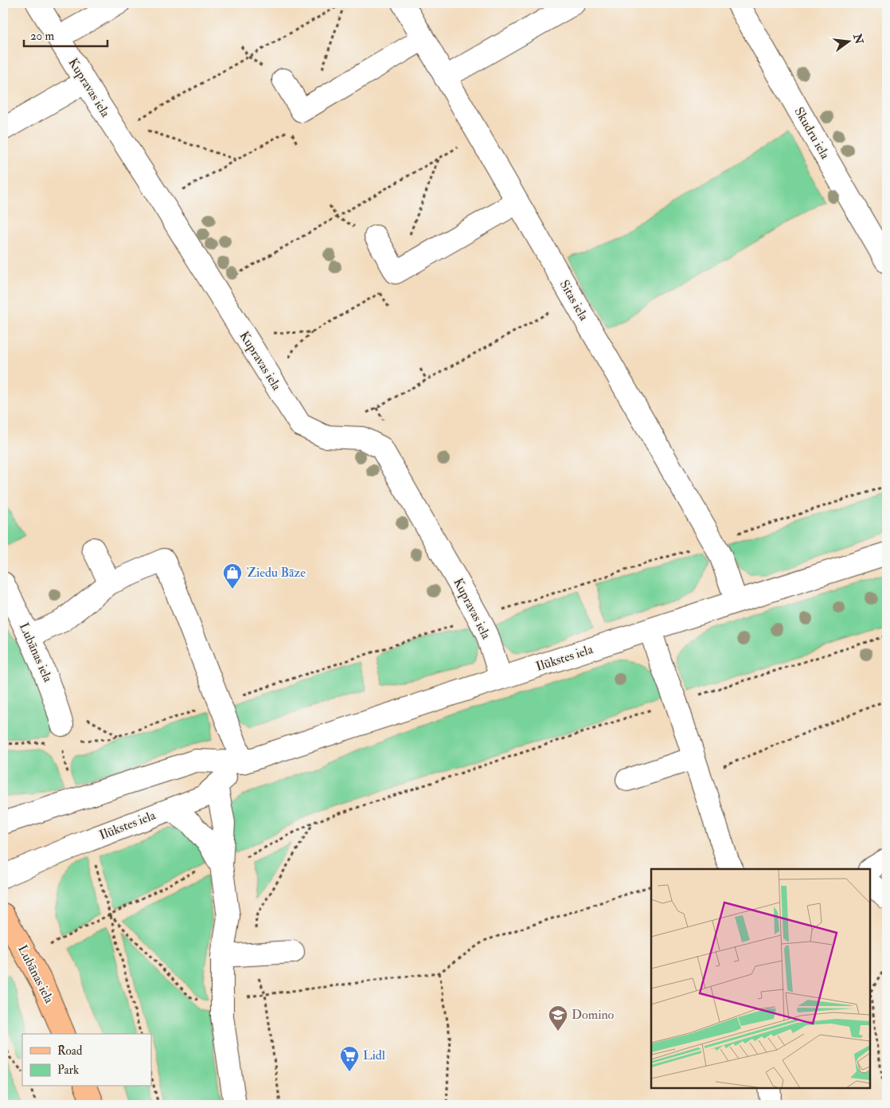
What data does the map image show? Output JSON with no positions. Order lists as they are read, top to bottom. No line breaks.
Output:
{"streets":{"main road":["Lubānas iela"],"street":["Kupravas iela","Skudru iela","Sitas iela","Ilūkstes iela"]},"crossings":[["Kupravas iela","Ilūkstes iela"],["Sitas iela","Ilūkstes iela"]],"places":{"shop":["Ziedu Bāze"],"school or university":["Domino"],"supermarket":["Lidl"]},"legend":["Road","Park"],"scale_bar":"20 m","north":"right"}
